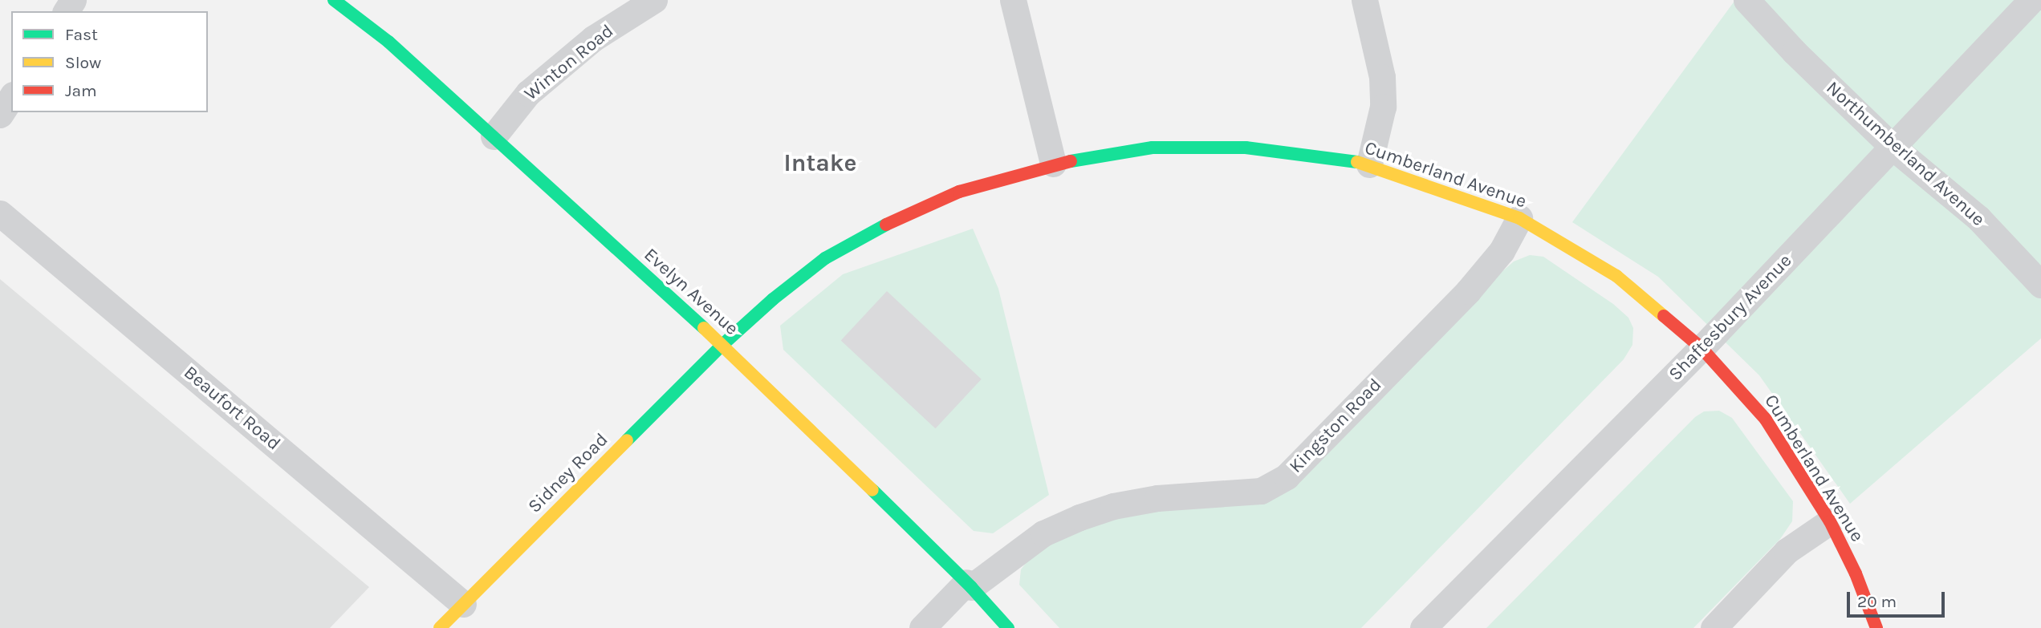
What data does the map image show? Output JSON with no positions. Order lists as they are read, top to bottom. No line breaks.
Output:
{"streets":{"street":["Winton Road","Northumberland Avenue","Cumberland Avenue","Evelyn Avenue","Shaftesbury Avenue","Beaufort Road","Kingston Road","Sidney Road"]},"crossings":[["Winton Road","Evelyn Avenue"],["Northumberland Avenue","Shaftesbury Avenue"],["Cumberland Avenue","Evelyn Avenue"],["Cumberland Avenue","Shaftesbury Avenue"],["Cumberland Avenue","Kingston Road"],["Cumberland Avenue","Sidney Road"],["Evelyn Avenue","Kingston Road"],["Evelyn Avenue","Sidney Road"],["Beaufort Road","Sidney Road"]],"districts":["Intake"],"legend":["Fast","Slow","Jam"],"scale_bar":"20 m"}
